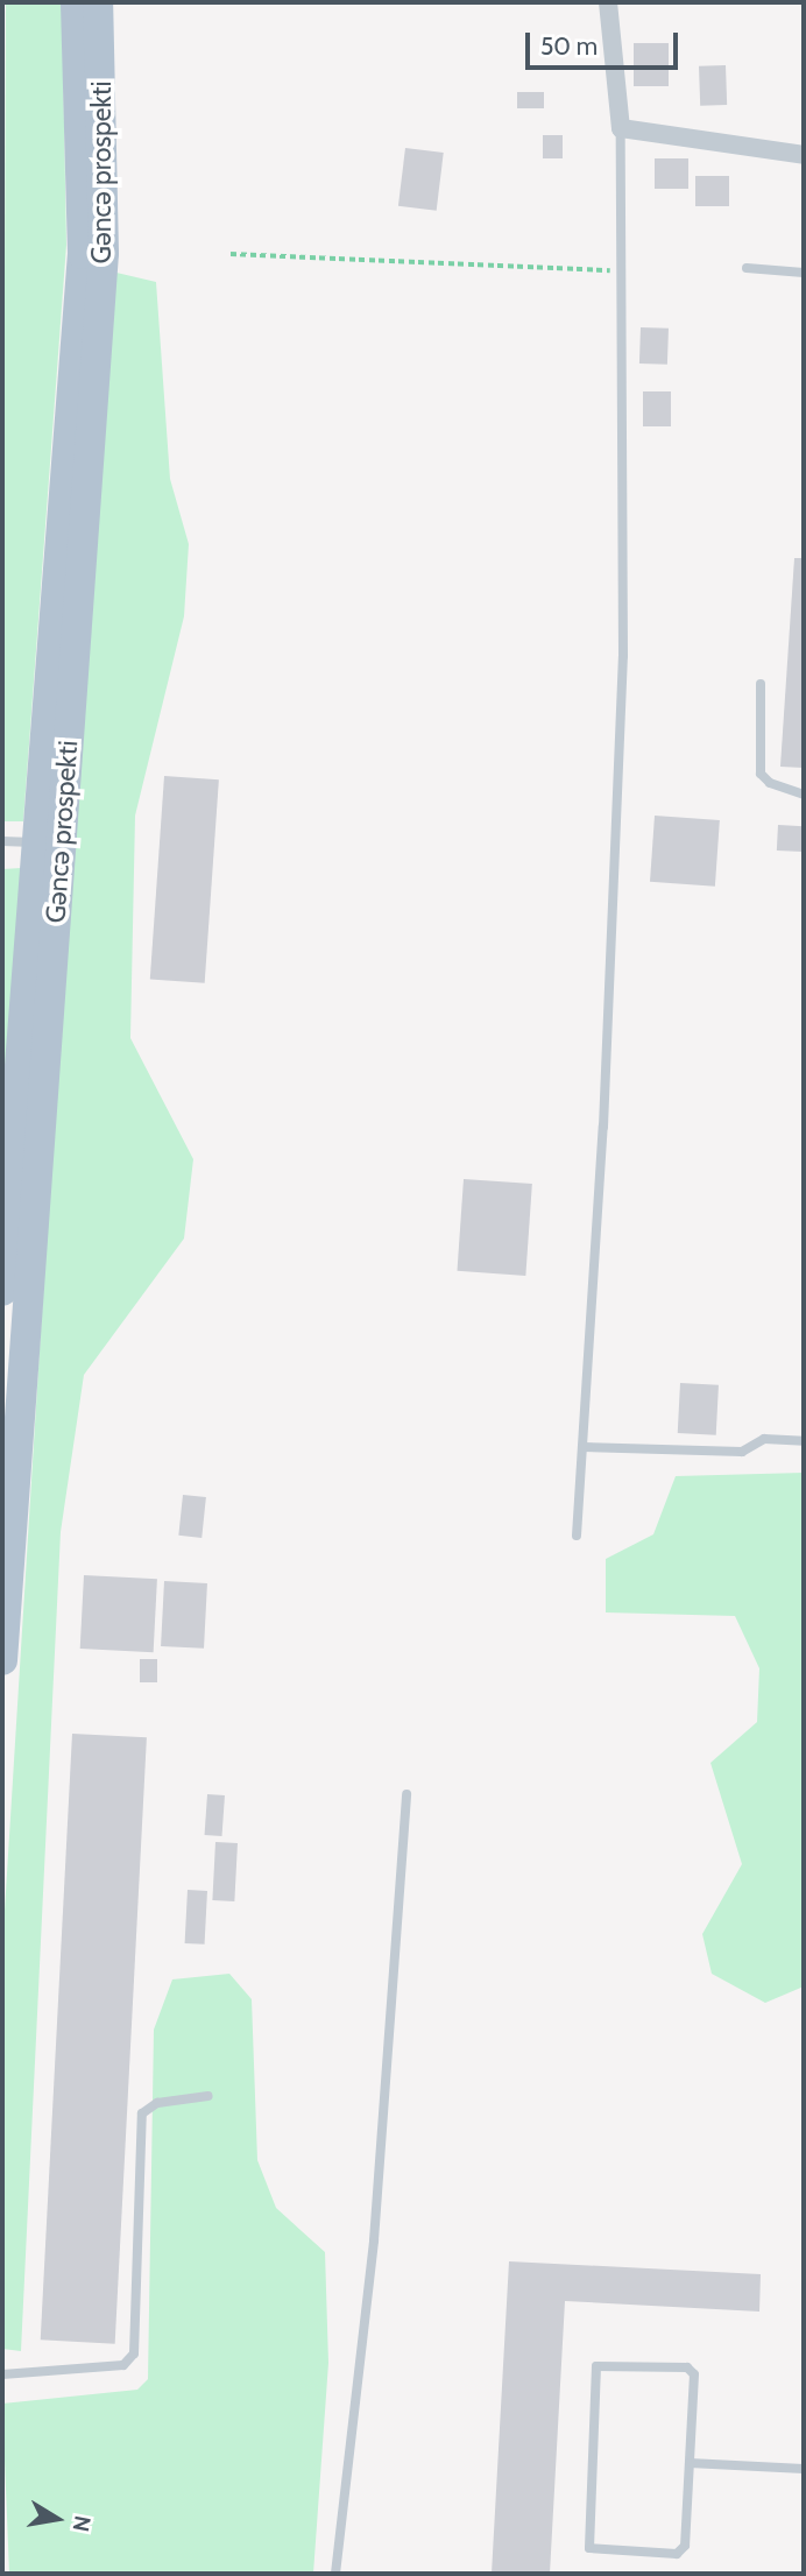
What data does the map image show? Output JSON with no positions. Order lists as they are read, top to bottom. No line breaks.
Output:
{"streets":{"main road":["Gəncə prospekti"]},"scale_bar":"50 m","north":"right"}
